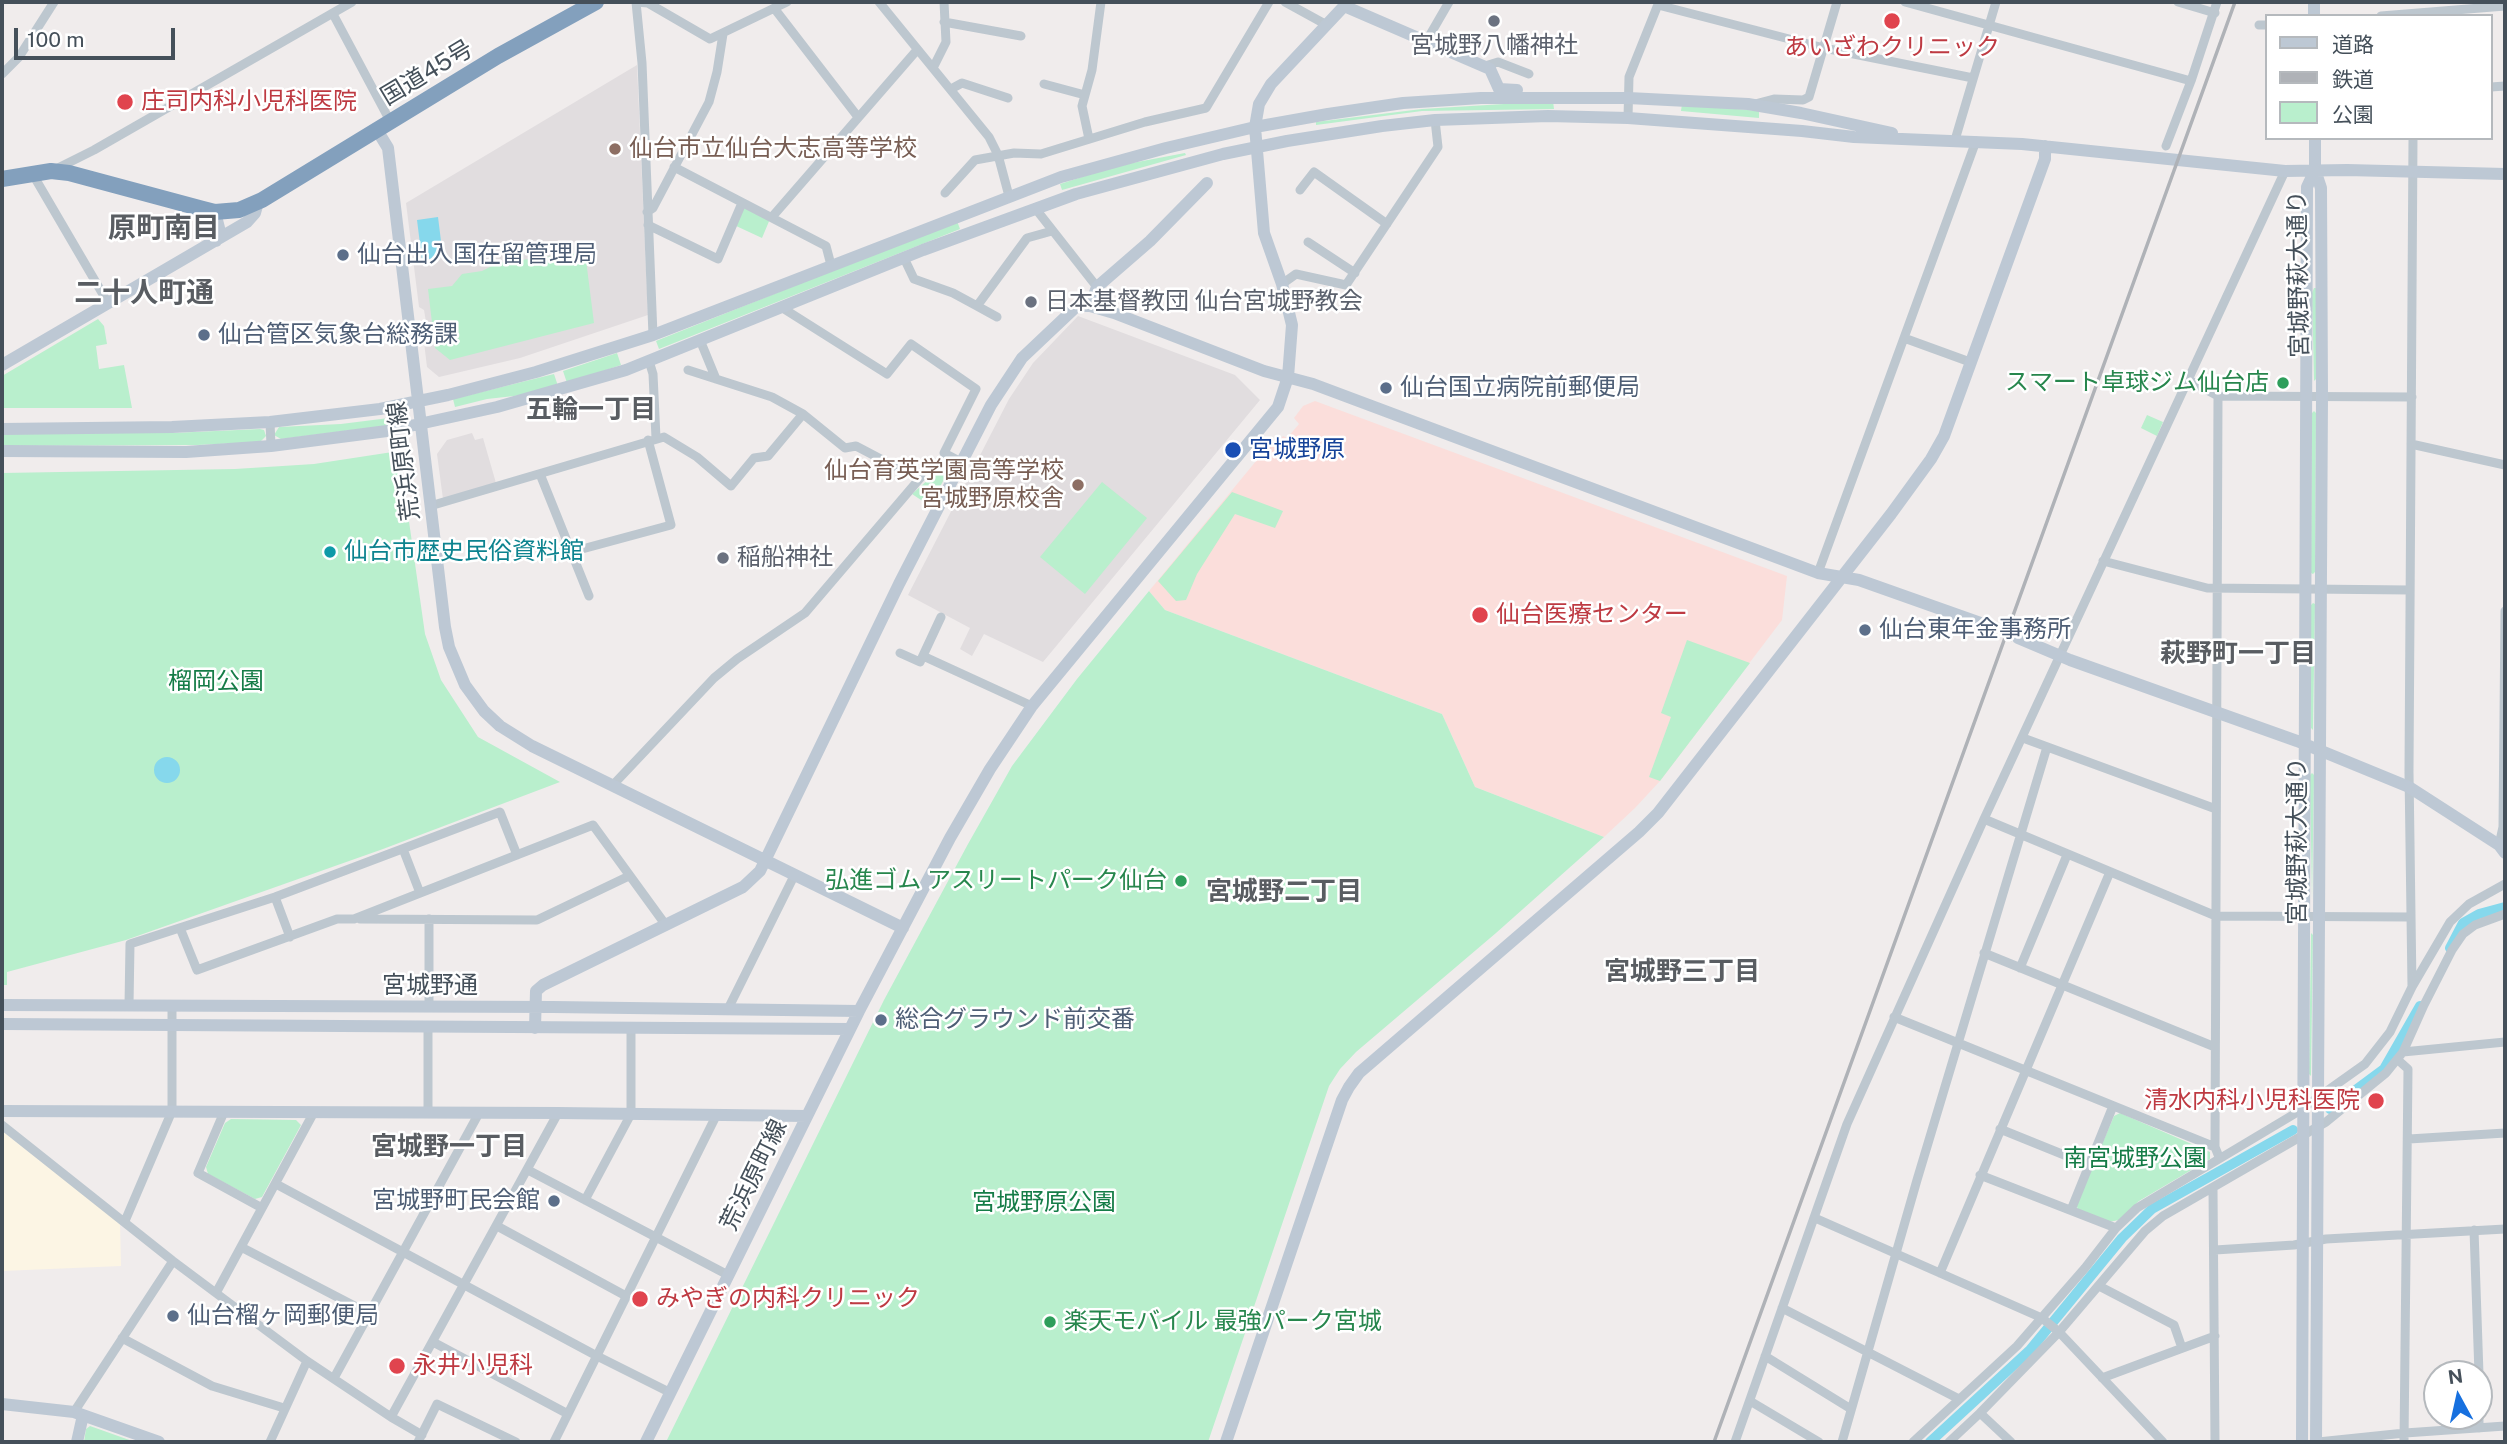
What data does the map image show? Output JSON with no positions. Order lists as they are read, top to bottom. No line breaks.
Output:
{"streets":{"highway":["国道45号"],"street":["宮城野萩大通り","荒浜原町線","宮城野通"]},"crossings":[["国道45号","荒浜原町線"],["荒浜原町線","宮城野通"]],"districts":["原町南目","二十人町通","五輪一丁目","萩野町一丁目","宮城野二丁目","宮城野三丁目","宮城野一丁目"],"parks":["榴岡公園","南宮城野公園","宮城野原公園"],"places":["宮城野八幡神社","あいざわクリニック","庄司内科小児科医院","仙台市立仙台大志高等学校","仙台出入国在留管理局","日本基督教団 仙台宮城野教会","仙台管区気象台総務課","スマート卓球ジム仙台店","仙台国立病院前郵便局","宮城野原","仙台育英学園高等学校 宮城野原校舎","仙台市歴史民俗資料館","稲船神社","仙台医療センター","仙台東年金事務所","弘進ゴム アスリートパーク仙台","総合グラウンド前交番","清水内科小児科医院","宮城野町民会館","みやぎの内科クリニック","仙台榴ヶ岡郵便局","楽天モバイル 最強パーク宮城","永井小児科"],"legend":["道路","鉄道","公園"],"scale_bar":"100 m","north":"top"}
